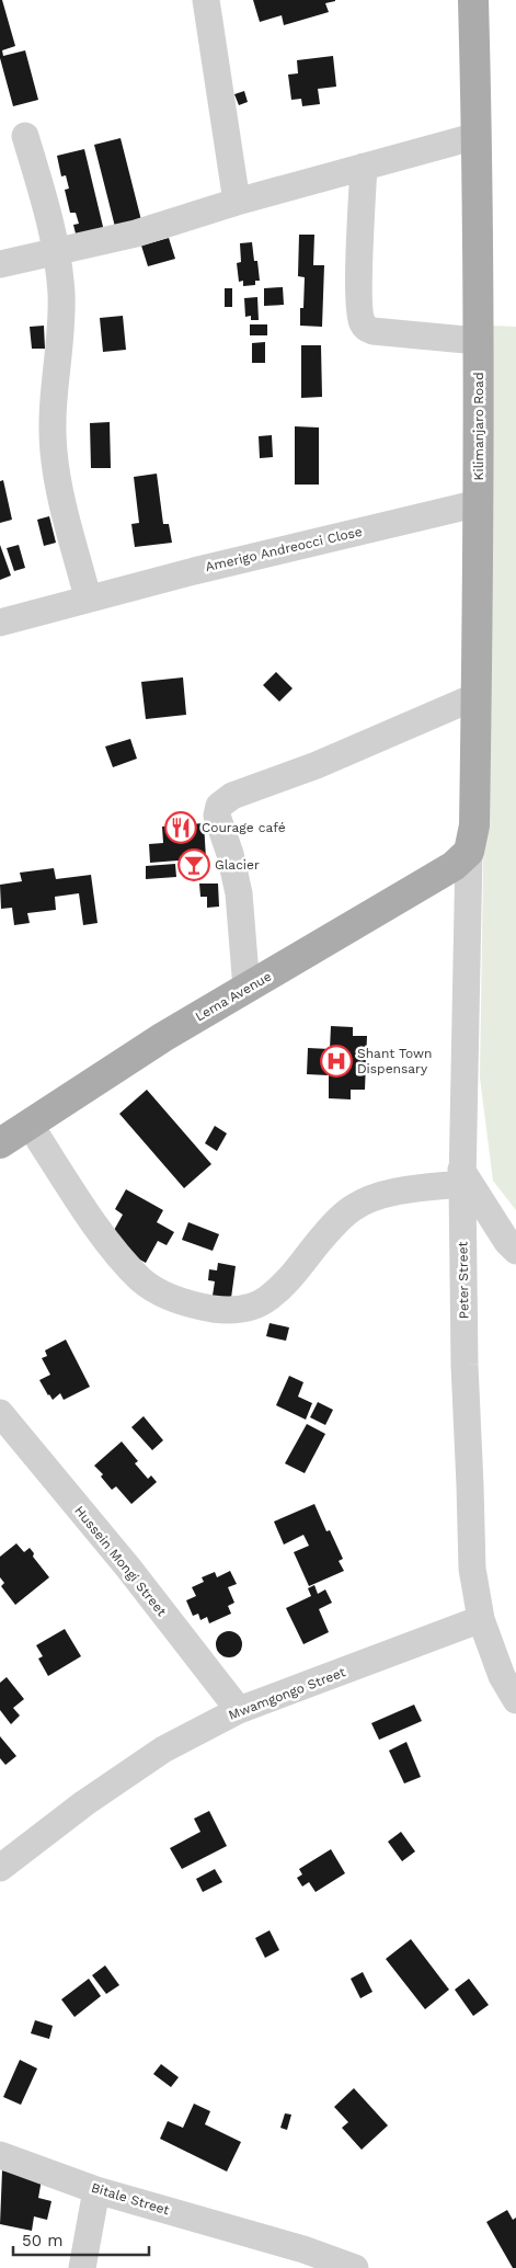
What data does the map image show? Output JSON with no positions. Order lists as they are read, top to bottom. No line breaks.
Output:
{"streets":{"main road":["Kilimanjaro Road","Lema Avenue"],"street":["Amerigo Andreocci Close","Peter Street","Hussein Mongi Street","Mwamgongo Street","Bitale Street"]},"crossings":[["Kilimanjaro Road","Amerigo Andreocci Close"],["Kilimanjaro Road","Lema Avenue"],["Kilimanjaro Road","Peter Street"],["Lema Avenue","Peter Street"],["Peter Street","Mwamgongo Street"],["Hussein Mongi Street","Mwamgongo Street"]],"places":{"restaurant":["Courage café"],"bar":["Glacier"],"hospital":["Shant Town Dispensary"]},"scale_bar":"50 m"}
